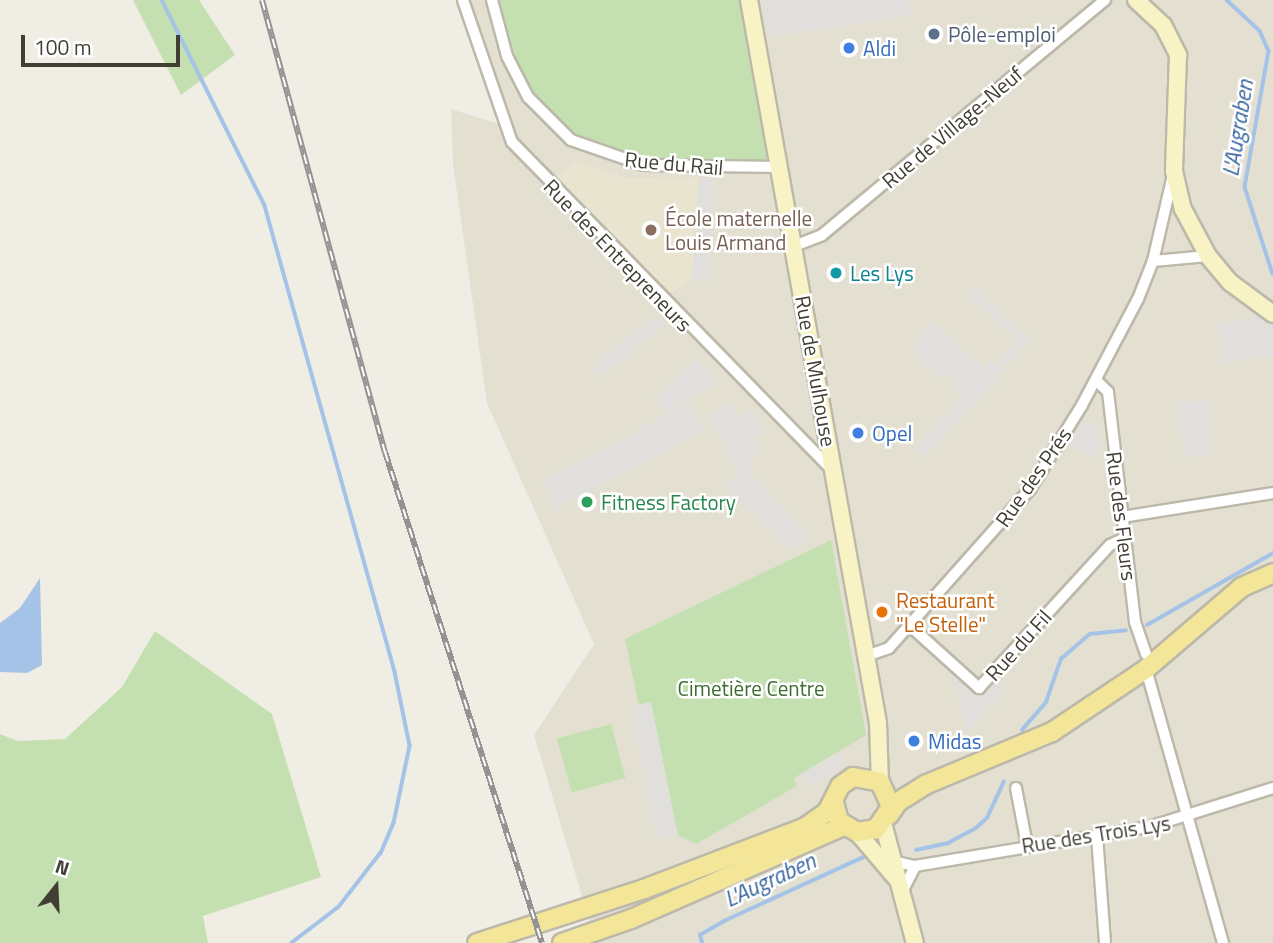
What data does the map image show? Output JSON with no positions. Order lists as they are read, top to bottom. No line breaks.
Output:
{"streets":{"main road":["Rue de Mulhouse"],"street":["Rue de Village-Neuf","Rue du Rail","Rue des Entrepreneurs","Rue des Prés","Rue des Fleurs","Rue du Fil","Rue des Trois Lys"]},"crossings":[["Rue de Village-Neuf","Rue de Mulhouse"],["Rue du Rail","Rue de Mulhouse"],["Rue des Entrepreneurs","Rue de Mulhouse"],["Rue de Mulhouse","Rue des Prés"],["Rue des Prés","Rue des Fleurs"],["Rue des Prés","Rue du Fil"],["Rue des Fleurs","Rue du Fil"],["Rue des Fleurs","Rue des Trois Lys"]],"water":["L'Augraben"],"parks":["Cimetière Centre"],"places":["Pôle-emploi","Aldi","École maternelle Louis Armand","Les Lys","Opel","Fitness Factory","Restaurant \"Le Stelle\"","Midas"],"scale_bar":"100 m","north":"top"}
